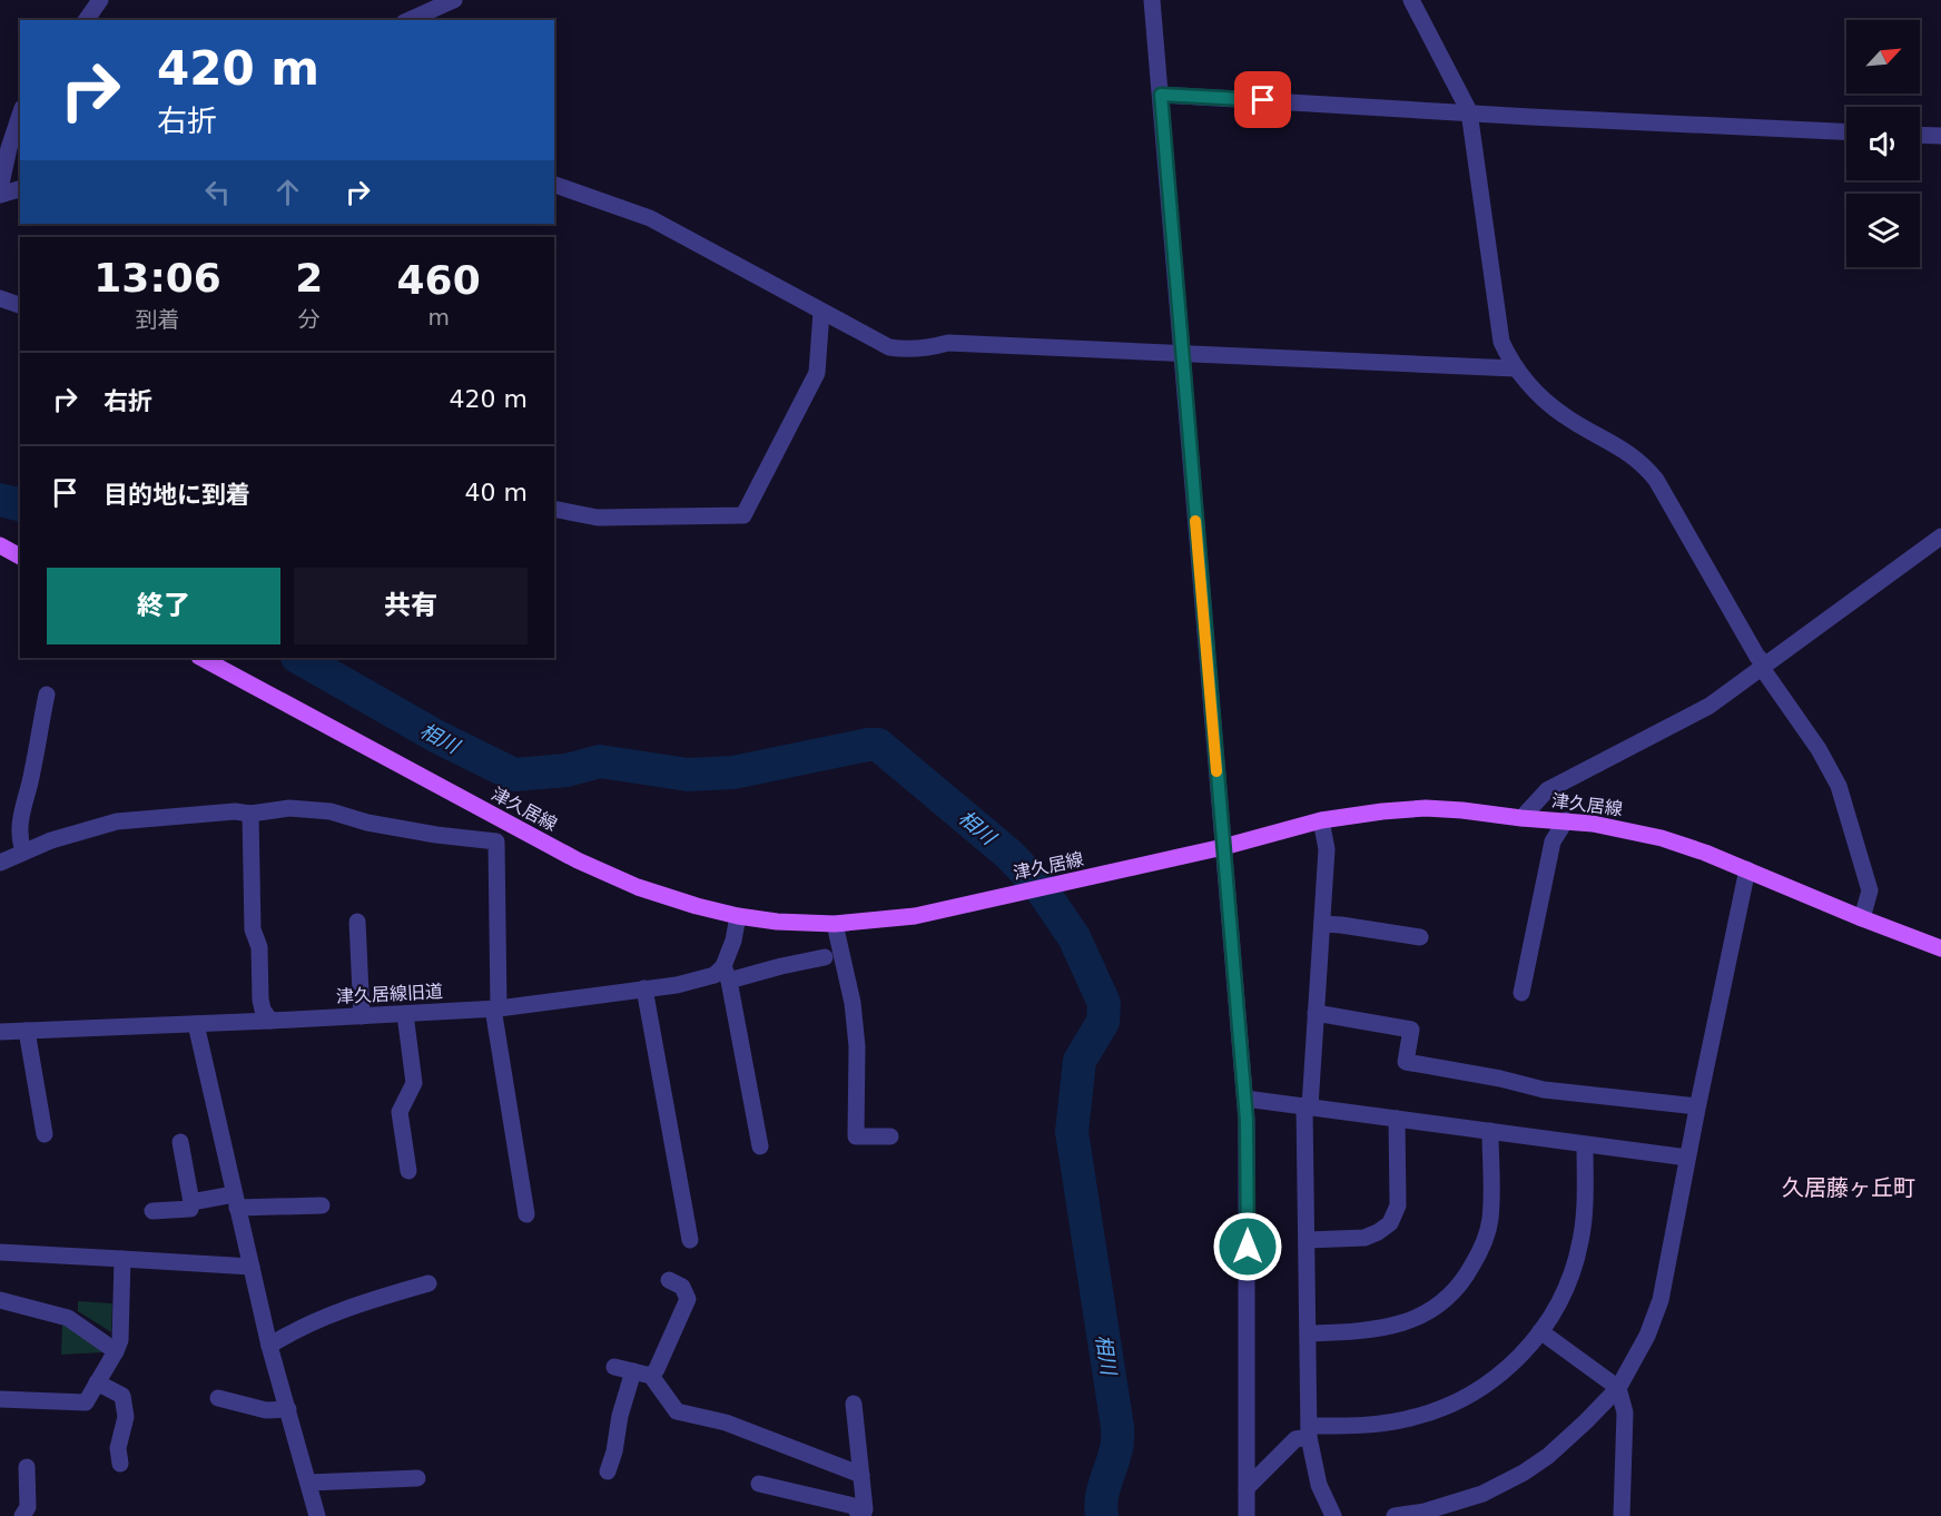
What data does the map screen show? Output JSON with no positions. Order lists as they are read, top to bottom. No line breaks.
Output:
{"streets":{"main road":["津久居線"],"street":["津久居線旧道"]},"districts":["久居藤ヶ丘町"],"water":["相川"],"north":"top right","page":{"turn":["420 m","右折"],"eta":["13:06","到着","2","分","460","m"],"list":[{"name":"右折","value":"420 m"},{"name":"目的地に到着","value":"40 m"}],"buttons":["終了","共有"]}}
